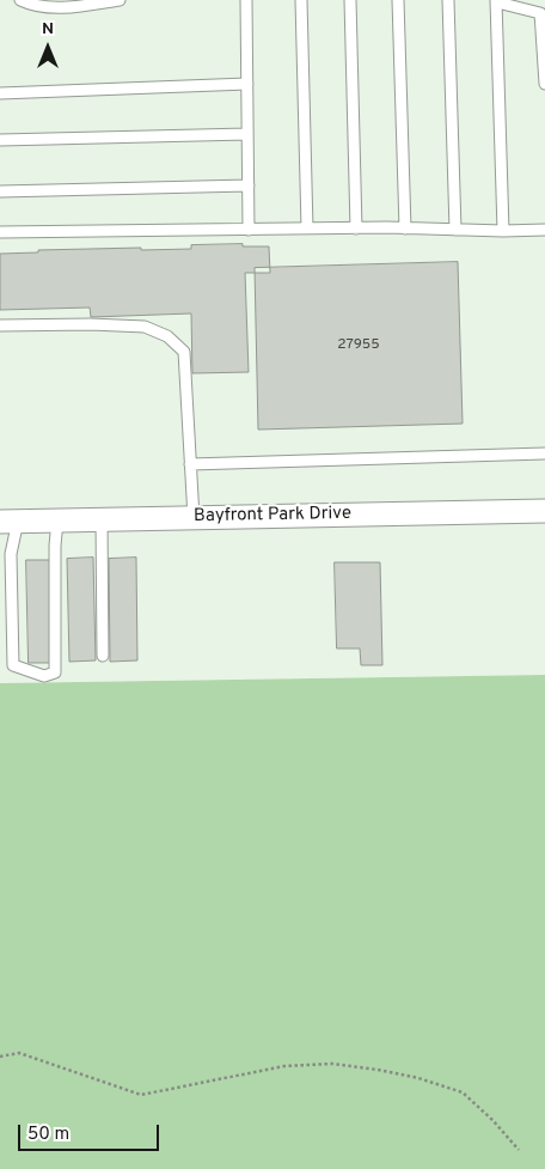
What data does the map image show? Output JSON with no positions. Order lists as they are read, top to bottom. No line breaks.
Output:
{"streets":{"street":["Bayfront Park Drive"]},"house_numbers":["27955"],"scale_bar":"50 m","north":"top"}
